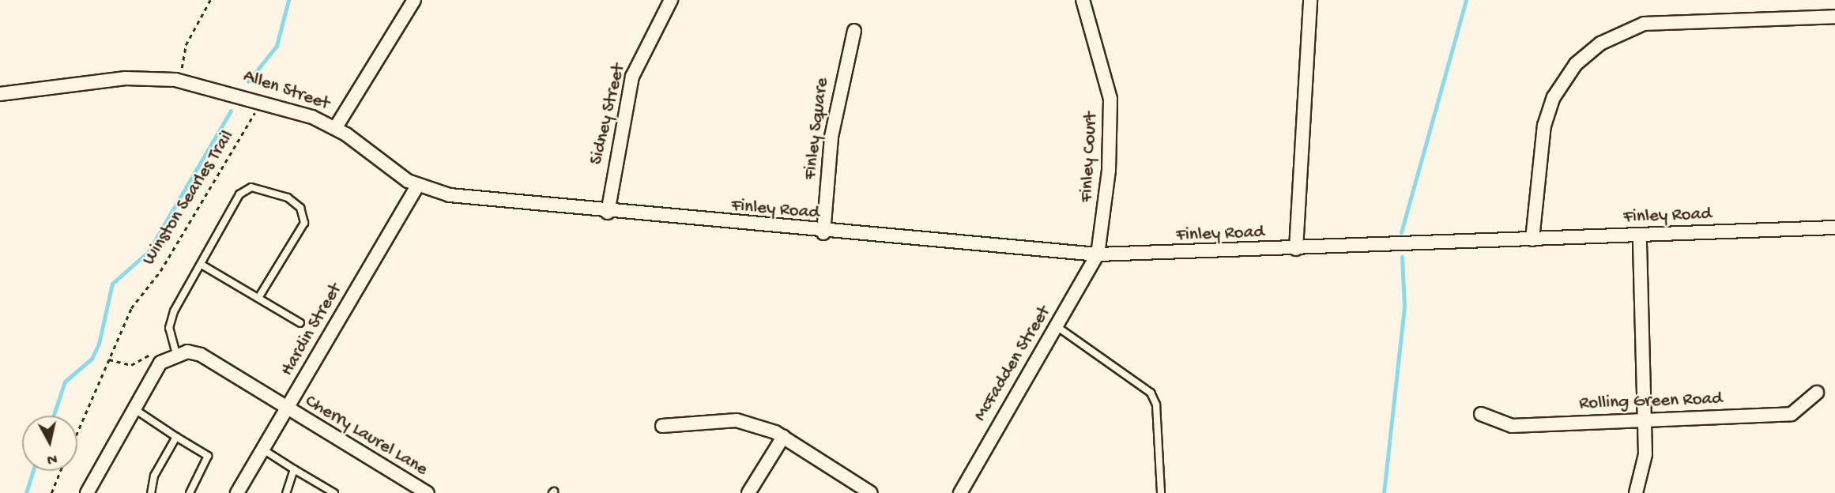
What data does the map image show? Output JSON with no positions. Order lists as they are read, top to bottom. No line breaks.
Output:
{"streets":{"street":["Allen Street","Sidney Street","Finley Square","Finley Court","Finley Road","Hardin Street","McFadden Street","Rolling Green Road","Cherry Laurel Lane"],"path":["Winston Searles Trail"]},"crossings":[["Allen Street","Sidney Street"],["Allen Street","Finley Road"],["Allen Street","Hardin Street"],["Sidney Street","Finley Road"],["Finley Square","Finley Road"],["Finley Court","Finley Road"],["Finley Court","McFadden Street"],["Finley Road","McFadden Street"],["Hardin Street","Cherry Laurel Lane"]],"north":"bottom"}
